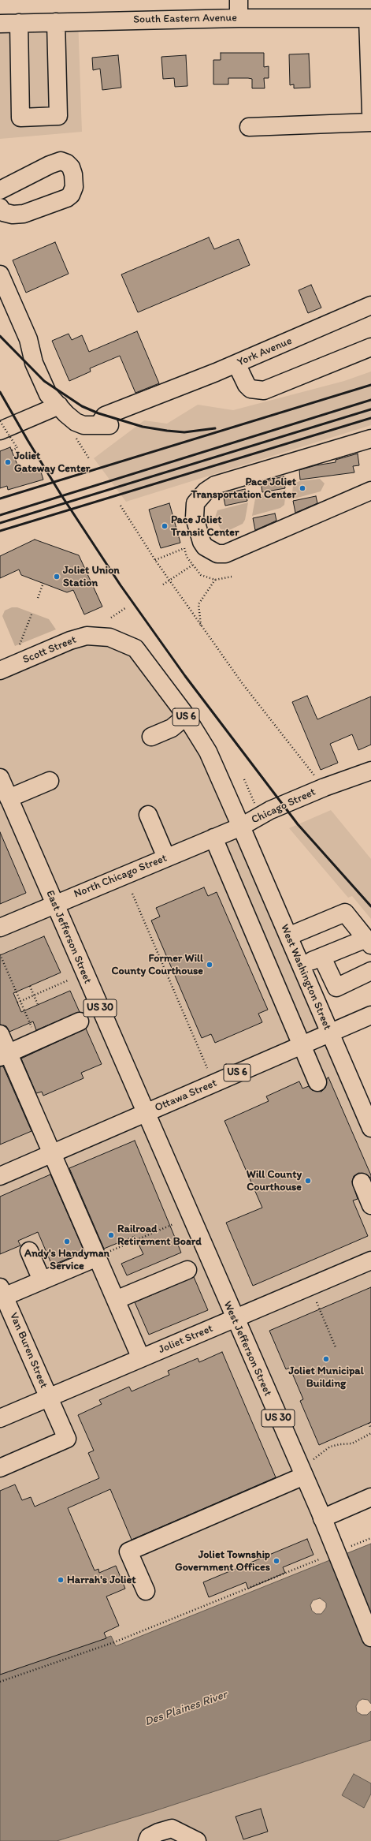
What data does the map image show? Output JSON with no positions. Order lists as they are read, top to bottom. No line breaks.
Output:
{"streets":{"street":["South Eastern Avenue","York Avenue","Scott Street","US 6","Chicago Street","North Chicago Street","East Jefferson Street","West Washington Street","US 30","Ottawa Street","Joliet Street","West Jefferson Street","Van Buren Street"]},"crossings":[["Scott Street","US 6"],["US 6","Chicago Street"],["US 6","North Chicago Street"],["US 6","West Washington Street"],["Chicago Street","North Chicago Street"],["Chicago Street","West Washington Street"],["North Chicago Street","East Jefferson Street"],["North Chicago Street","West Washington Street"],["East Jefferson Street","Ottawa Street"],["East Jefferson Street","West Jefferson Street"],["West Washington Street","Ottawa Street"],["Ottawa Street","West Jefferson Street"],["Joliet Street","West Jefferson Street"],["Joliet Street","Van Buren Street"]],"water":["Des Plaines River"],"places":["Joliet Gateway Center","Pace Joliet Transportation Center","Pace Joliet Transit Center","Joliet Union Station","Former Will County Courthouse","Will County Courthouse","Railroad Retirement Board","Andy's Handyman Service","Joliet Municipal Building","Joliet Township Government Offices","Harrah's Joliet"]}
